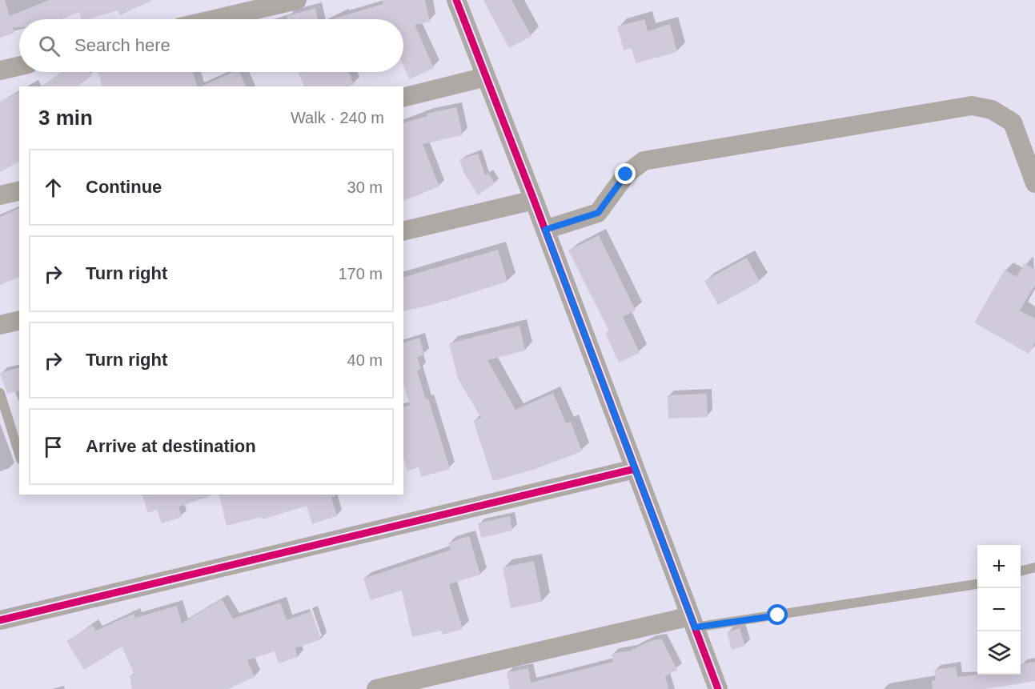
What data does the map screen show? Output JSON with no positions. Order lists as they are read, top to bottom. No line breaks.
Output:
{"page":{"search":"Search here","heading":["3 min","Walk · 240 m"],"list":[["Continue","30 m"],["Turn right","170 m"],["Turn right","40 m"],"Arrive at destination"],"map_buttons":["+","−"]}}
